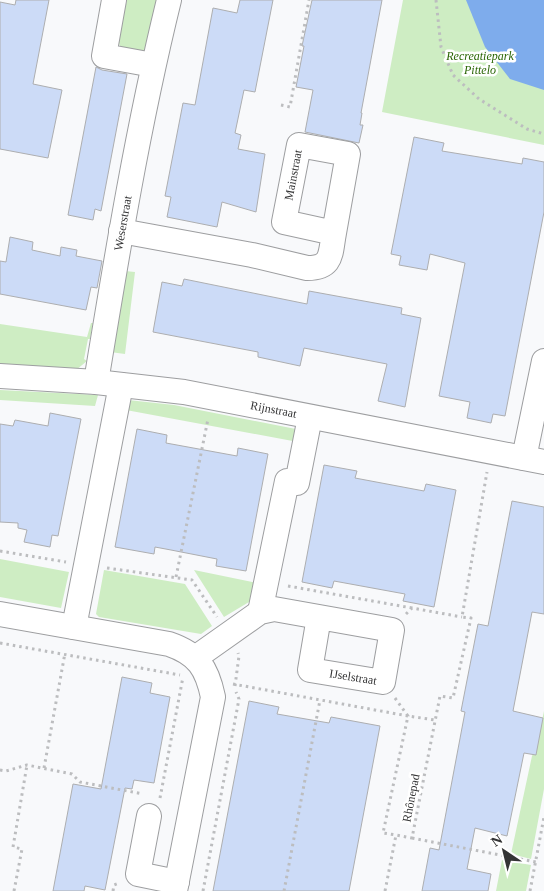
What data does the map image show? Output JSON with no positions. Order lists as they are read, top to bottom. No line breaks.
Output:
{"streets":{"street":["Weserstraat","Rijnstraat","IJselstraat"],"path":["Rhônepad"]},"crossings":[["Weserstraat","Rijnstraat"],["Rijnstraat","Rhônepad"]],"parks":["Recreatiepark Pittelo"],"north":"top left"}
